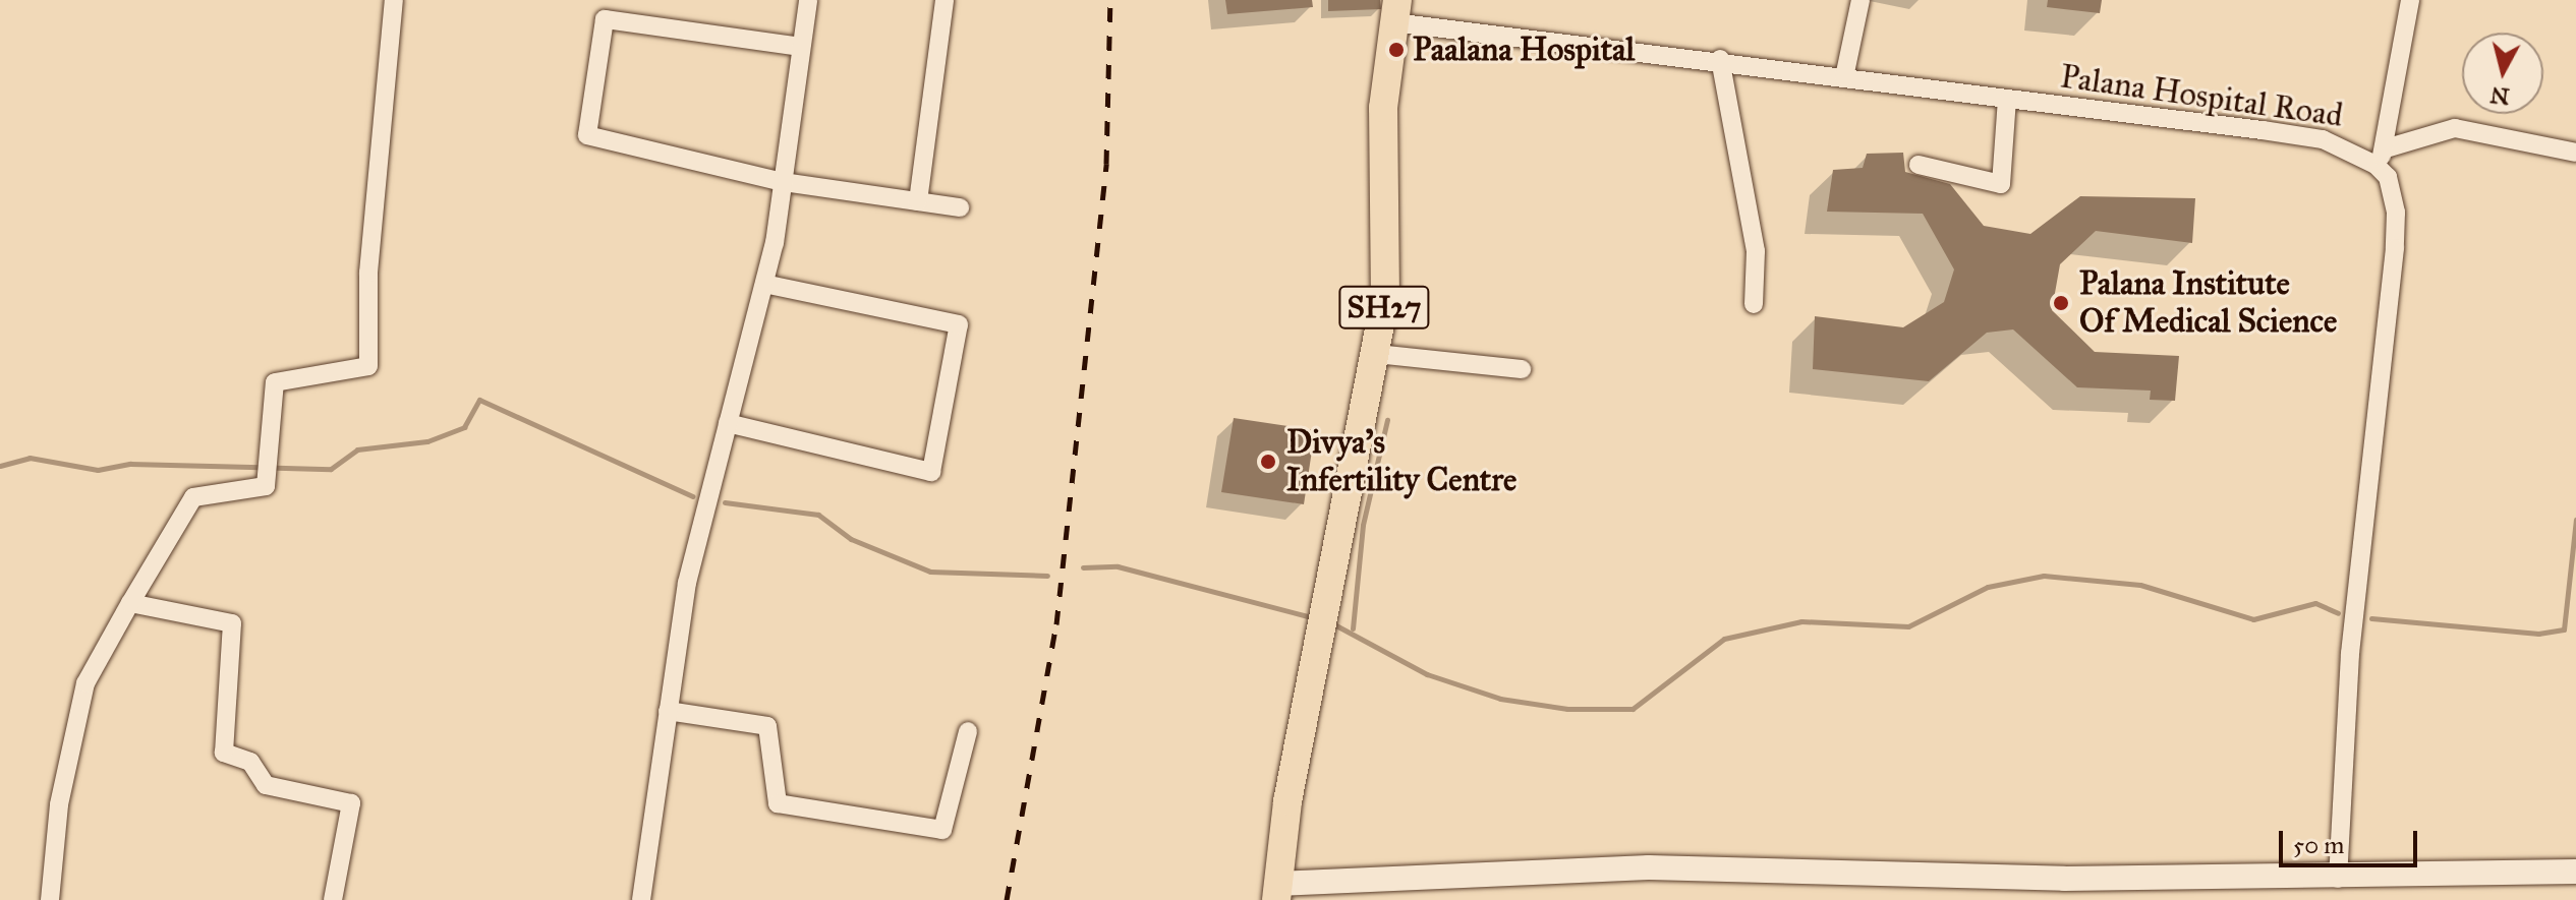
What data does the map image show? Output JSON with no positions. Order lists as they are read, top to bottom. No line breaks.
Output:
{"streets":{"main road":["SH27"],"street":["Palana Hospital Road"]},"crossings":[["Palana Hospital Road","SH27"]],"places":["Paalana Hospital","Palana Institute Of Medical Science","Divya's Infertility Centre"],"scale_bar":"50 m","north":"bottom"}
